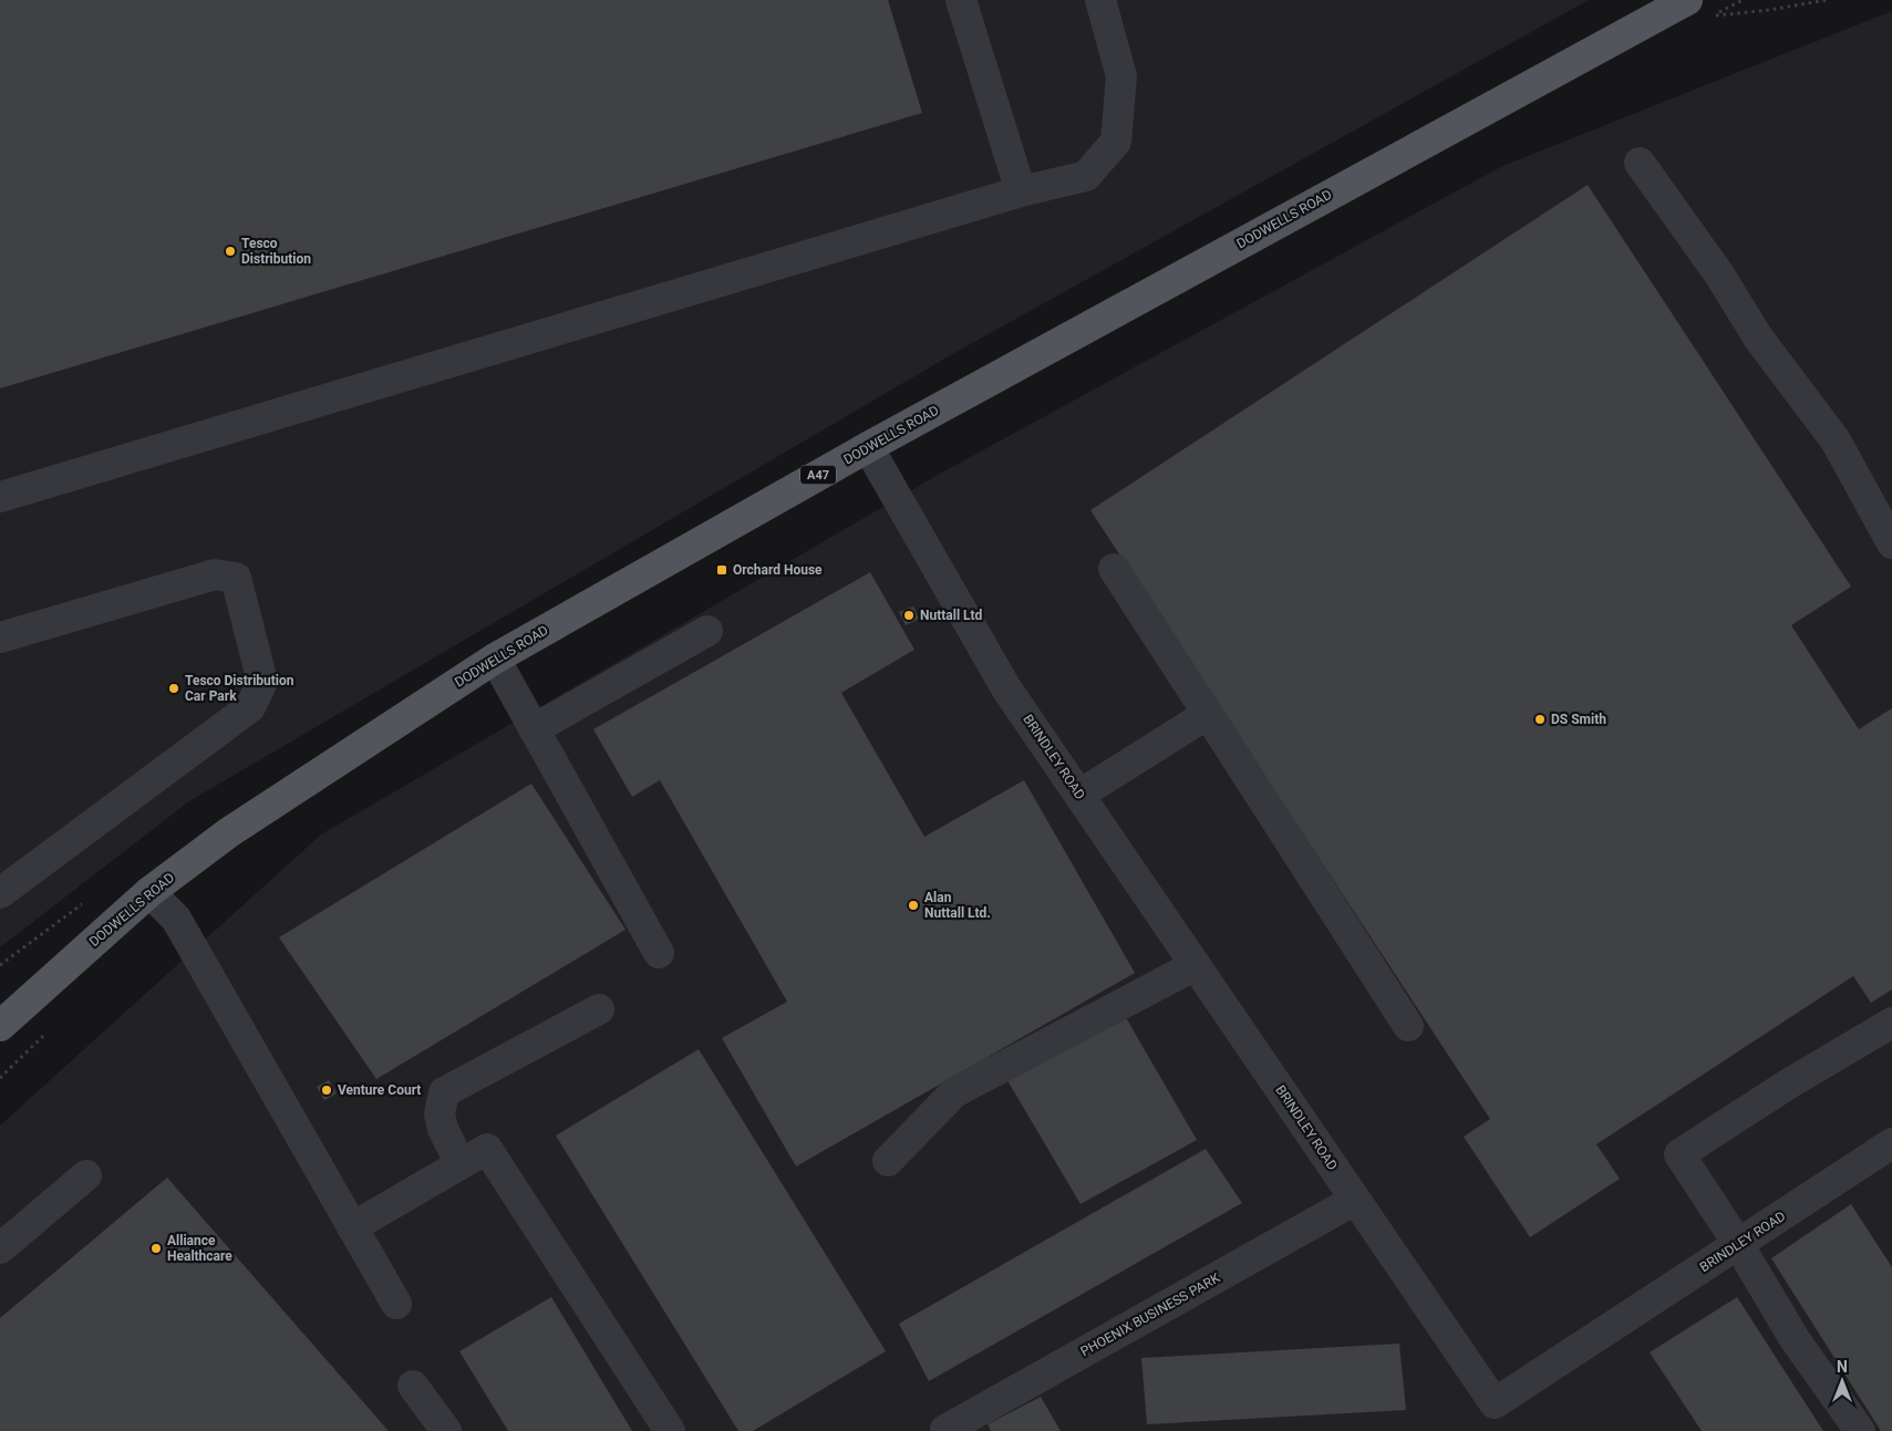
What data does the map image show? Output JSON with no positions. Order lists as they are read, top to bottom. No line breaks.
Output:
{"streets":{"main road":["DODWELLS ROAD","A47"],"street":["BRINDLEY ROAD","PHOENIX BUSINESS PARK"]},"crossings":[["DODWELLS ROAD","BRINDLEY ROAD"],["BRINDLEY ROAD","PHOENIX BUSINESS PARK"]],"places":{"other":["Tesco Distribution","Nuttall Ltd","Tesco Distribution Car Park","DS Smith","Alan Nuttall Ltd.","Venture Court","Alliance Healthcare"],"transit":["Orchard House"]},"north":"top"}
